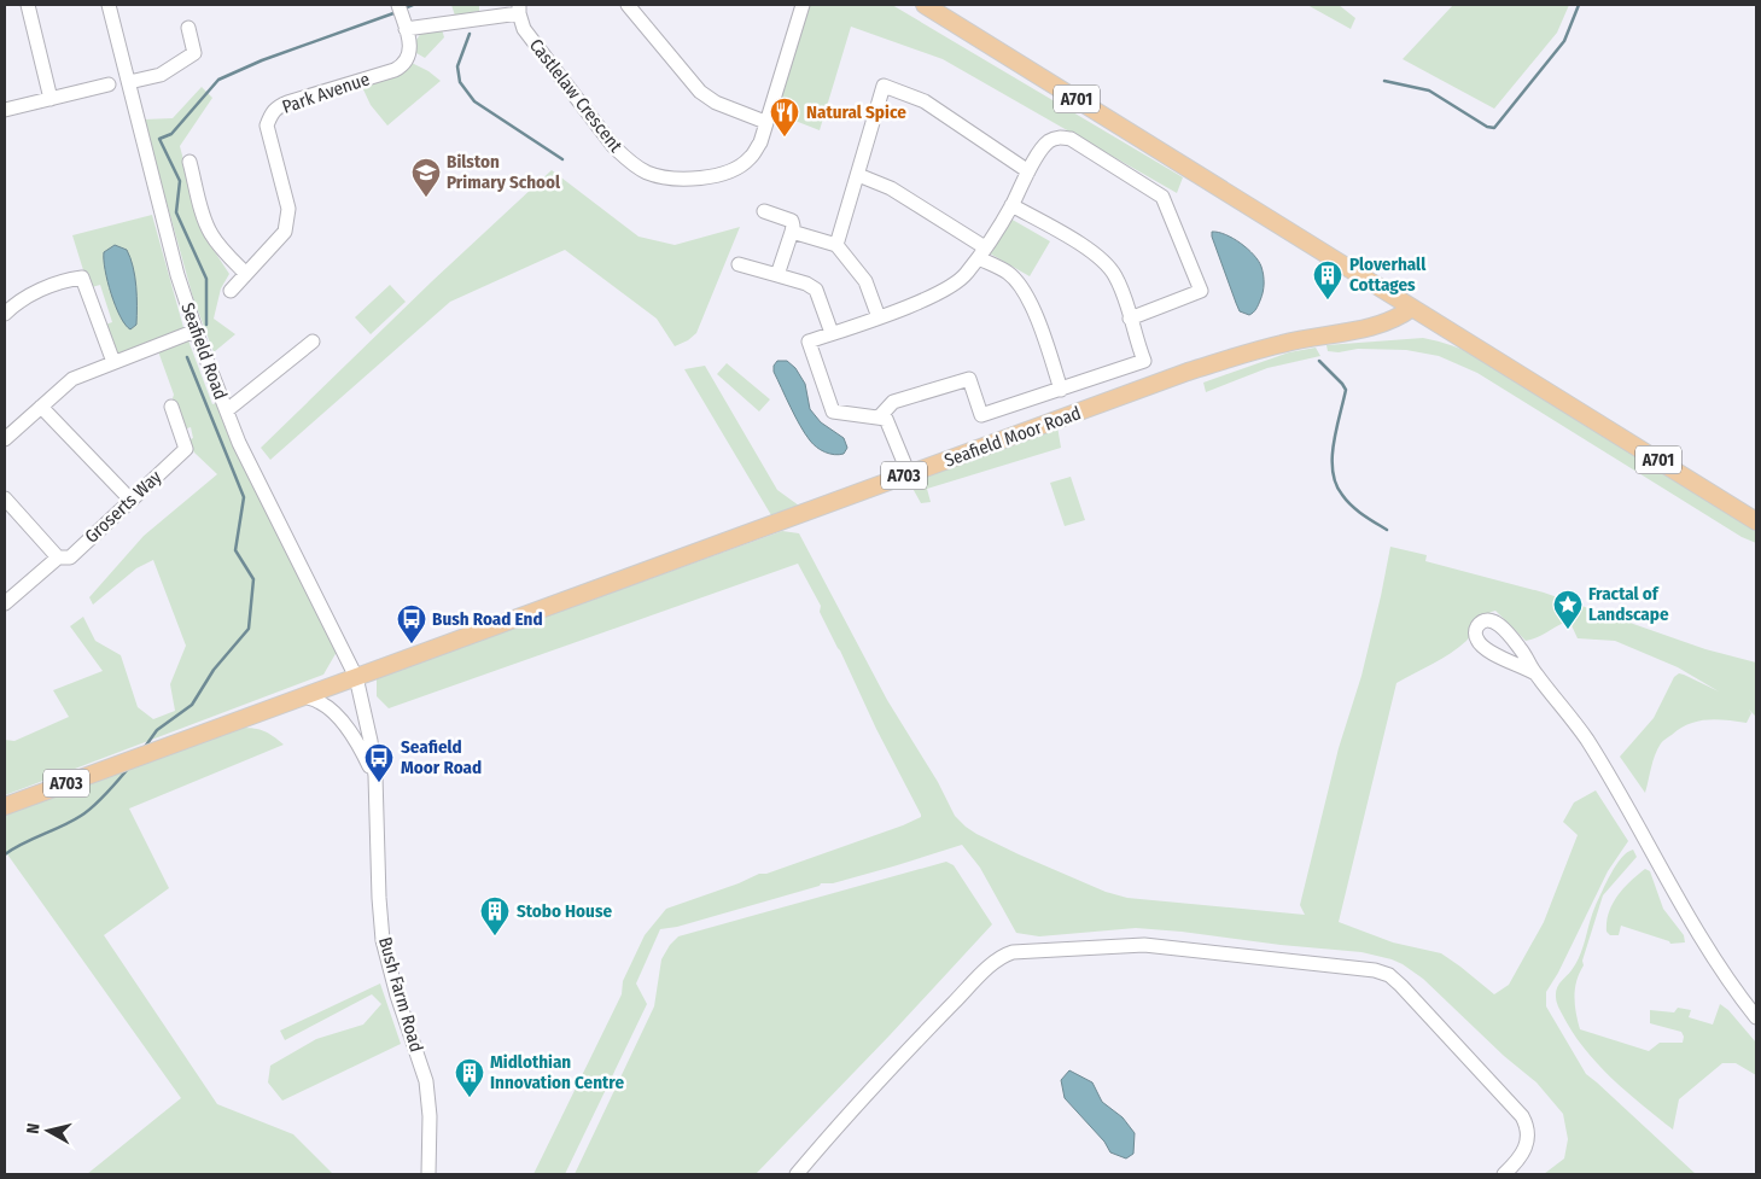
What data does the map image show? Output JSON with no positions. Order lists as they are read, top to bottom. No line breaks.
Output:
{"streets":{"main road":["A701","Seafield Moor Road","A703"],"street":["Park Avenue","Castlelaw Crescent","Seafield Road","Groserts Way","Bush Farm Road"]},"crossings":[["A701","Seafield Moor Road"],["Seafield Road","Seafield Moor Road"],["Seafield Road","Bush Farm Road"],["Seafield Moor Road","Bush Farm Road"]],"places":{"restaurant":["Natural Spice"],"school or university":["Bilston Primary School"],"building":["Ploverhall Cottages","Stobo House","Midlothian Innovation Centre"],"place":["Fractal of Landscape"],"bus stop":["Bush Road End","Seafield Moor Road"]},"north":"left"}
